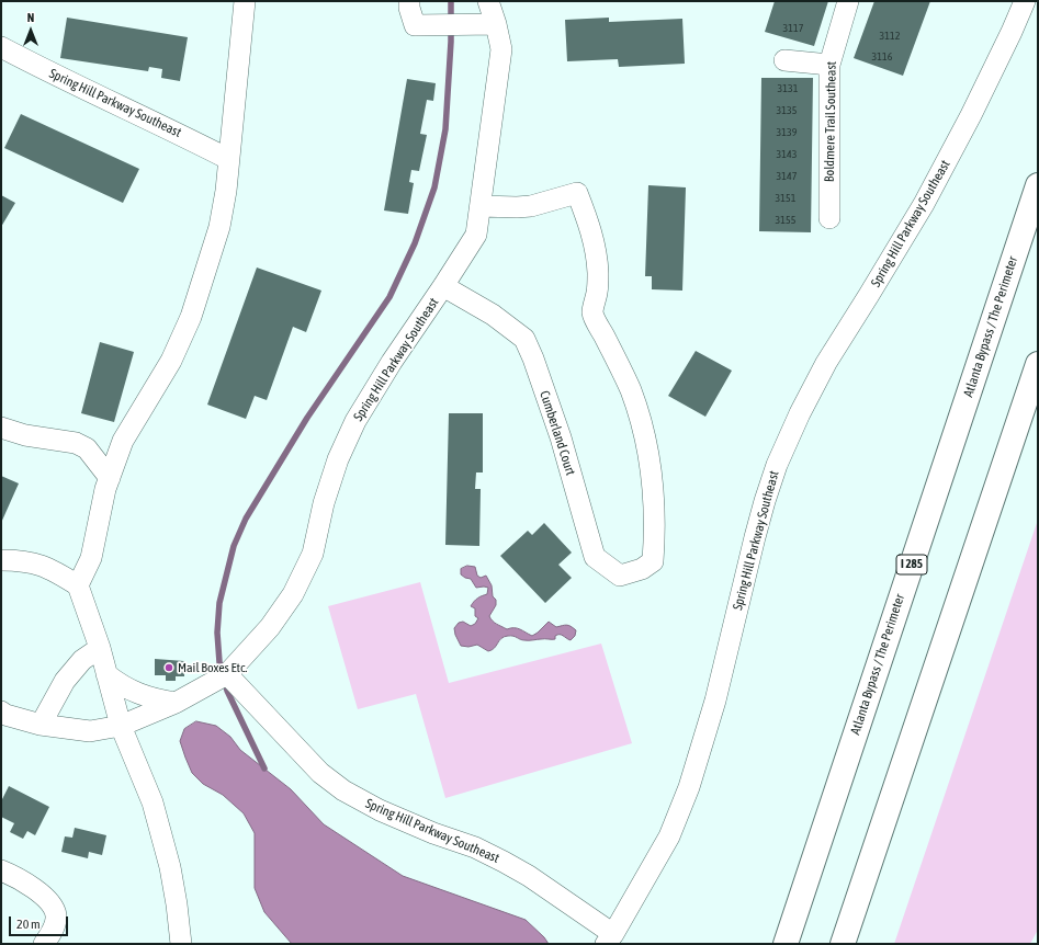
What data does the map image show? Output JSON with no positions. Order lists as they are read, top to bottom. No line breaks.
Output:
{"streets":{"highway":["Atlanta Bypass / The Perimeter","I 285"],"street":["Spring Hill Parkway Southeast","Boldmere Trail Southeast","Cumberland Court"]},"crossings":[["Spring Hill Parkway Southeast","Cumberland Court"]],"places":["Mail Boxes Etc."],"house_numbers":["3117","3112","3116","3131","3135","3139","3143","3147","3151","3155"],"scale_bar":"20 m","north":"top"}
